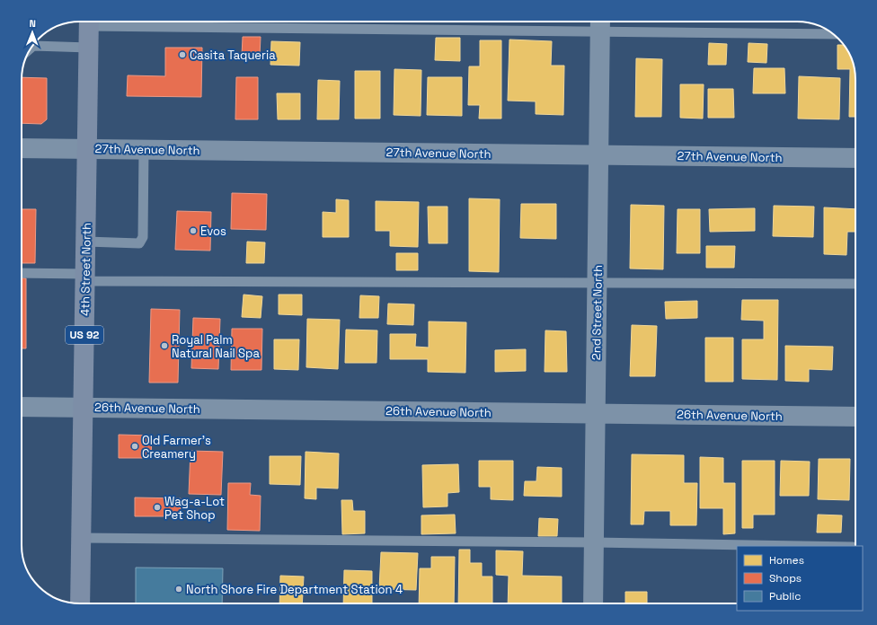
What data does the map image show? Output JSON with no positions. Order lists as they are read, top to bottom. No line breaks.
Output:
{"streets":{"main road":["4th Street North","US 92"],"street":["27th Avenue North","2nd Street North","26th Avenue North"]},"crossings":[["27th Avenue North","4th Street North"],["27th Avenue North","2nd Street North"],["4th Street North","26th Avenue North"],["2nd Street North","26th Avenue North"]],"places":["Casita Taqueria","Evos","Royal Palm Natural Nail Spa","Old Farmer's Creamery","Wag-a-Lot Pet Shop","North Shore Fire Department Station 4"],"legend":["Homes","Shops","Public"],"north":"top"}
